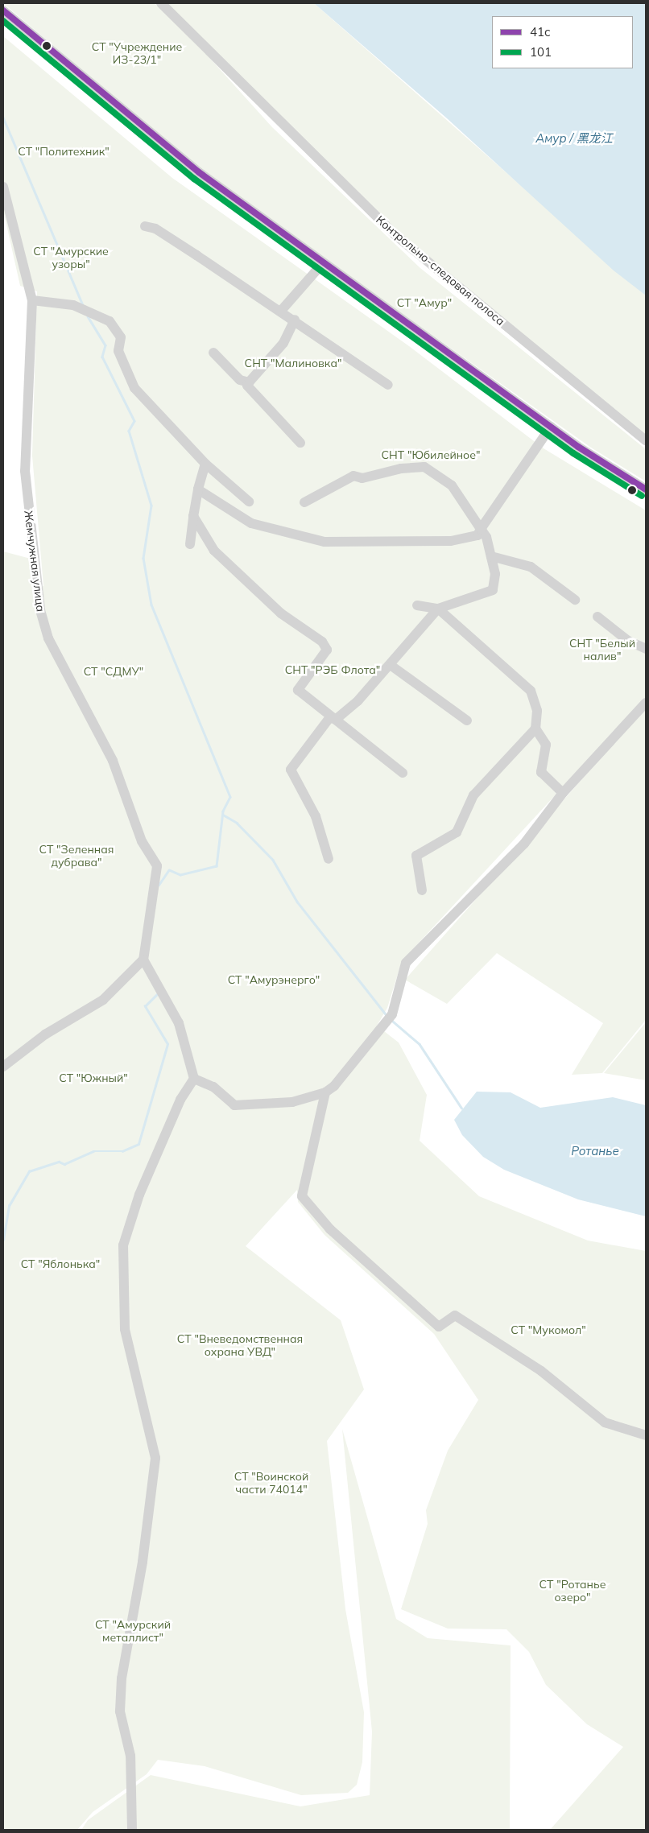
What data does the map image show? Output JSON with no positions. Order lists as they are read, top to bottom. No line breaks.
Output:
{"streets":{"street":["Контрольно-следовая полоса","Жемчужная улица"]},"water":["Амур / 黑龙江","Ротанье"],"parks":["СТ \"Учреждение ИЗ-23/1\"","СТ \"Политехник\"","СТ \"Амурские узоры\"","СТ \"Амур\"","СНТ \"Малиновка\"","СНТ \"Юбилейное\"","СНТ \"Белый налив\"","СНТ \"РЭБ Флота\"","СТ \"СДМУ\"","СТ \"Зеленная дубрава\"","СТ \"Амурэнерго\"","СТ \"Южный\"","СТ \"Яблонька\"","СТ \"Мукомол\"","СТ \"Вневедомственная охрана УВД\"","СТ \"Воинской части 74014\"","СТ \"Ротанье озеро\"","СТ \"Амурский металлист\""],"lines":["transit line 41с","transit line 101"],"legend":["41с","101"]}
